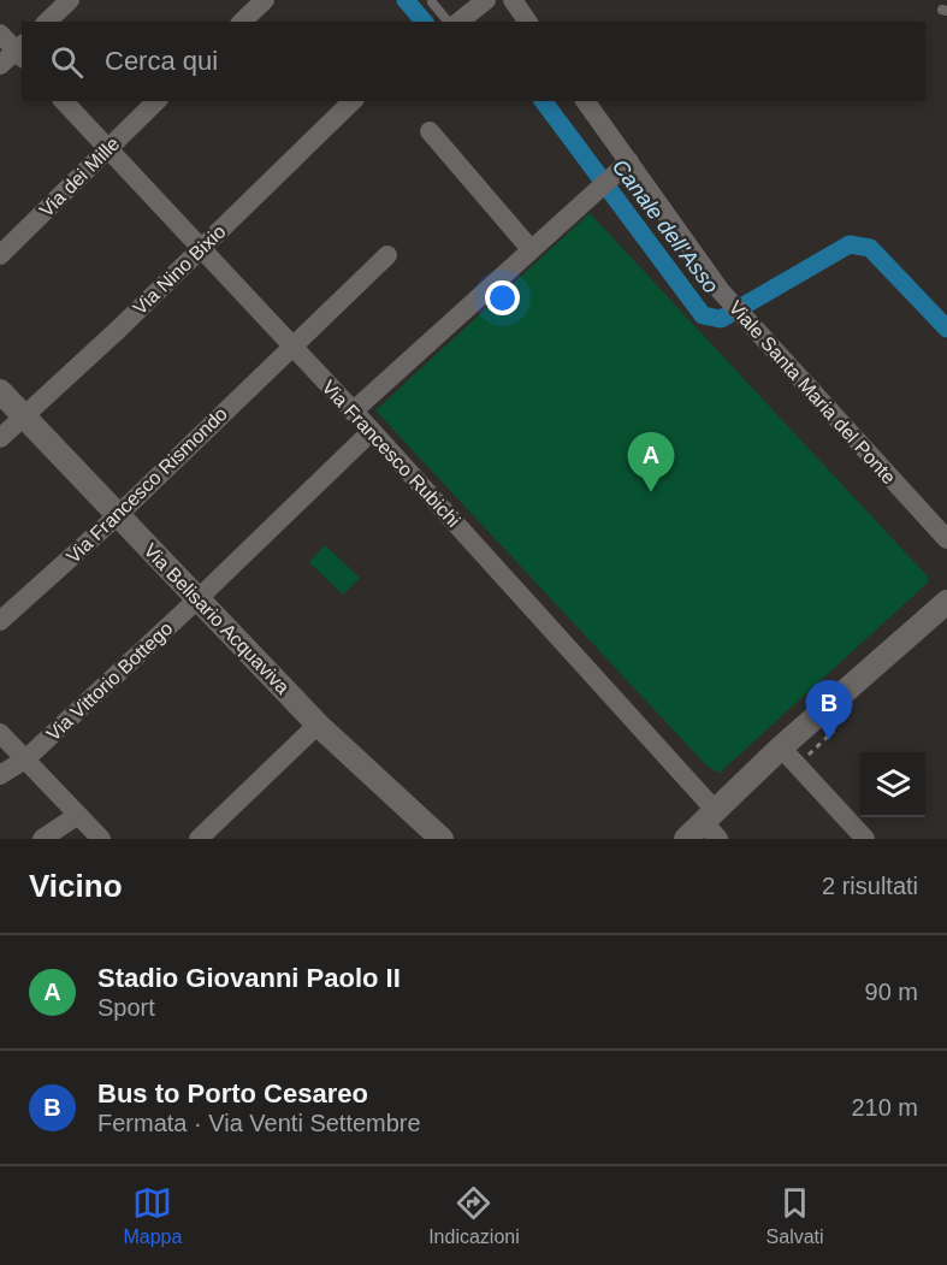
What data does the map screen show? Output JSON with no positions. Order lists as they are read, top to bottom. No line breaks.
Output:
{"streets":{"street":["Via dei Mille","Via Nino Bixio","Viale Santa Maria del Ponte","Via Francesco Rubichi","Via Francesco Rismondo","Via Belisario Acquaviva","Via Vittorio Bottego"]},"crossings":[["Via dei Mille","Via Francesco Rubichi"],["Via Nino Bixio","Via Francesco Rubichi"],["Via Nino Bixio","Via Belisario Acquaviva"],["Via Francesco Rubichi","Via Francesco Rismondo"],["Via Francesco Rubichi","Via Vittorio Bottego"],["Via Francesco Rismondo","Via Belisario Acquaviva"],["Via Belisario Acquaviva","Via Vittorio Bottego"]],"water":["Canale dell'Asso"],"page":{"search":"Cerca qui","pins":["A","B"],"heading":["Vicino","2 risultati"],"list":[{"mark":"A","name":"Stadio Giovanni Paolo II","note":"Sport","value":"90 m"},{"mark":"B","name":"Bus to Porto Cesareo","note":"Fermata · Via Venti Settembre","value":"210 m"}],"nav":["Mappa","Indicazioni","Salvati"]}}
